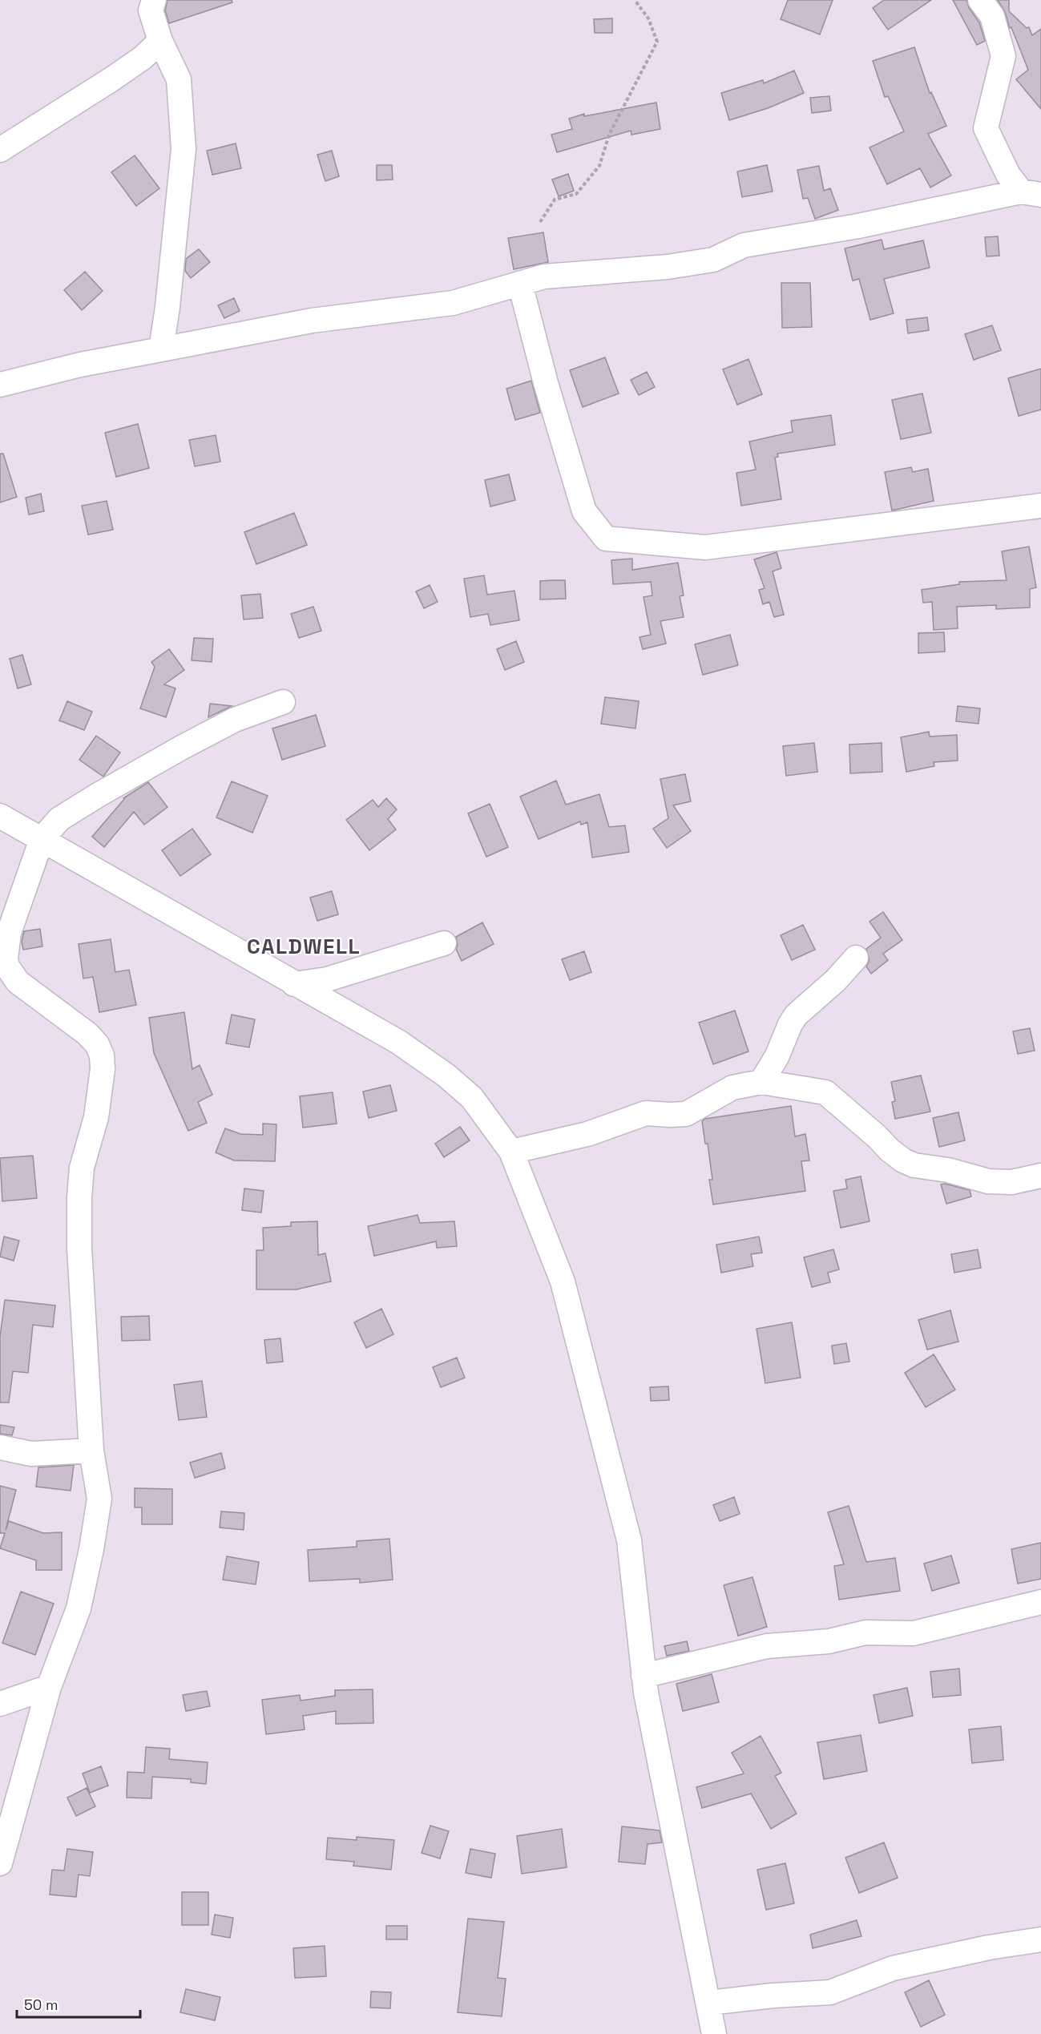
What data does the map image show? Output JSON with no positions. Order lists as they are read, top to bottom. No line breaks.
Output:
{"districts":["CALDWELL"],"scale_bar":"50 m"}
